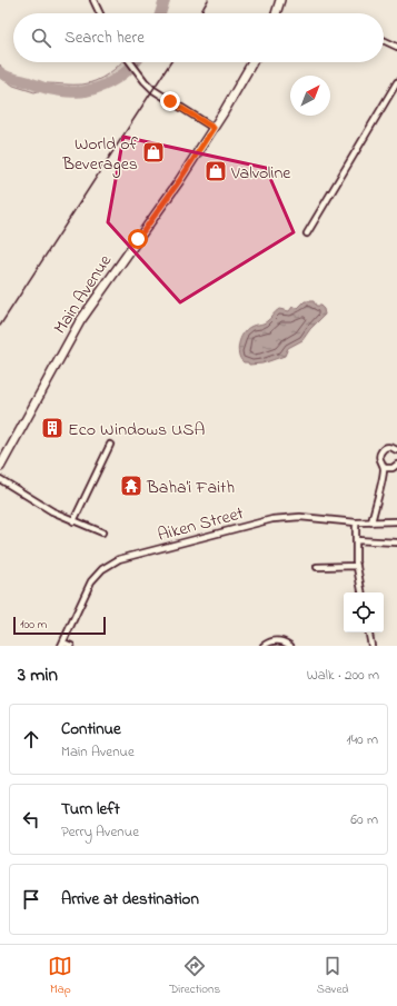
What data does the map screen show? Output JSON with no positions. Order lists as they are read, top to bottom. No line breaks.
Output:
{"streets":{"main road":["Main Avenue"],"street":["Aiken Street"]},"places":{"shop":["World of Beverages","Valvoline"],"building":["Eco Windows USA"],"temple":["Baha'i Faith"]},"scale_bar":"100 m","north":"top right","page":{"search":"Search here","scale":"100 m","heading":["3 min","Walk · 200 m"],"list":[["Continue","Main Avenue","140 m"],["Turn left","Perry Avenue","60 m"],"Arrive at destination"],"nav":["Map","Directions","Saved"]}}
